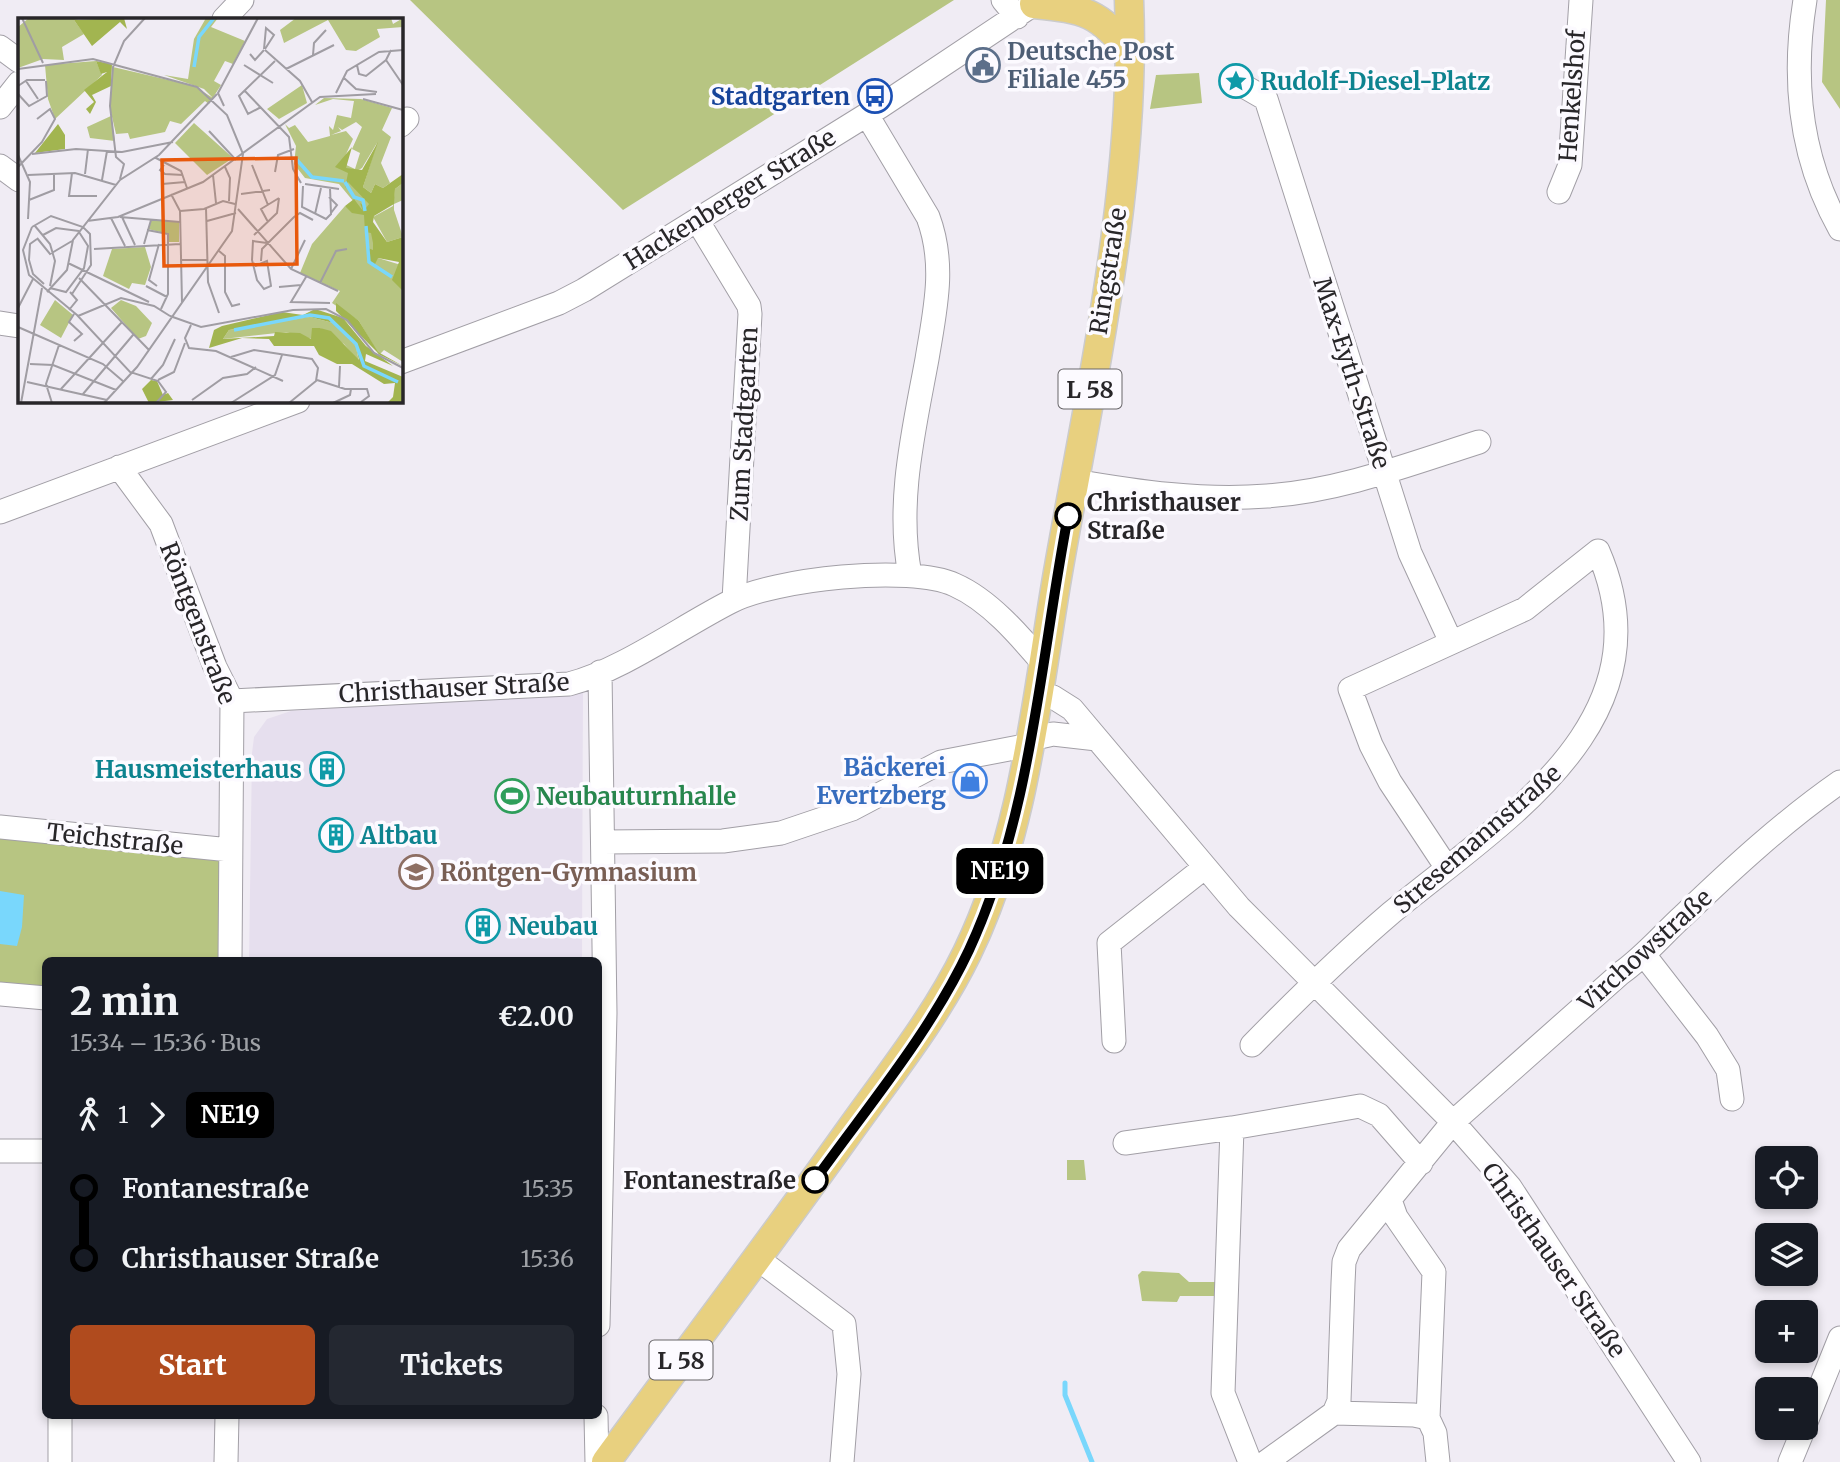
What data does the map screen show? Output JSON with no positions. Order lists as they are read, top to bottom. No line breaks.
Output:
{"streets":{"main road":["Ringstraße","L 58"],"street":["Henkelshof","Hackenberger Straße","Max-Eyth-Straße","Zum Stadtgarten","Röntgenstraße","Christhauser Straße","Teichstraße","Stresemannstraße","Virchowstraße"]},"crossings":[["Hackenberger Straße","Zum Stadtgarten"],["Ringstraße","Christhauser Straße"],["Max-Eyth-Straße","Stresemannstraße"],["Zum Stadtgarten","Christhauser Straße"],["Röntgenstraße","Christhauser Straße"],["Röntgenstraße","Teichstraße"],["Christhauser Straße","Stresemannstraße"],["Christhauser Straße","Virchowstraße"]],"places":{"public building":["Deutsche Post Filiale 455"],"place":["Rudolf-Diesel-Platz"],"bus stop":["Stadtgarten"],"other":["Christhauser Straße","Fontanestraße"],"building":["Hausmeisterhaus","Altbau","Neubau"],"shop":["Bäckerei Evertzberg"],"sports":["Neubauturnhalle"],"school or university":["Röntgen-Gymnasium"]},"lines":["bus line NE19"],"page":{"on_map":"NE19","heading":["2 min","15:34 – 15:36 · Bus","€2.00"],"legs":["1","NE19"],"map_buttons":["+","−"],"list":[{"name":"Fontanestraße","value":"15:35"},{"name":"Christhauser Straße","value":"15:36"}],"buttons":["Start","Tickets"]}}
